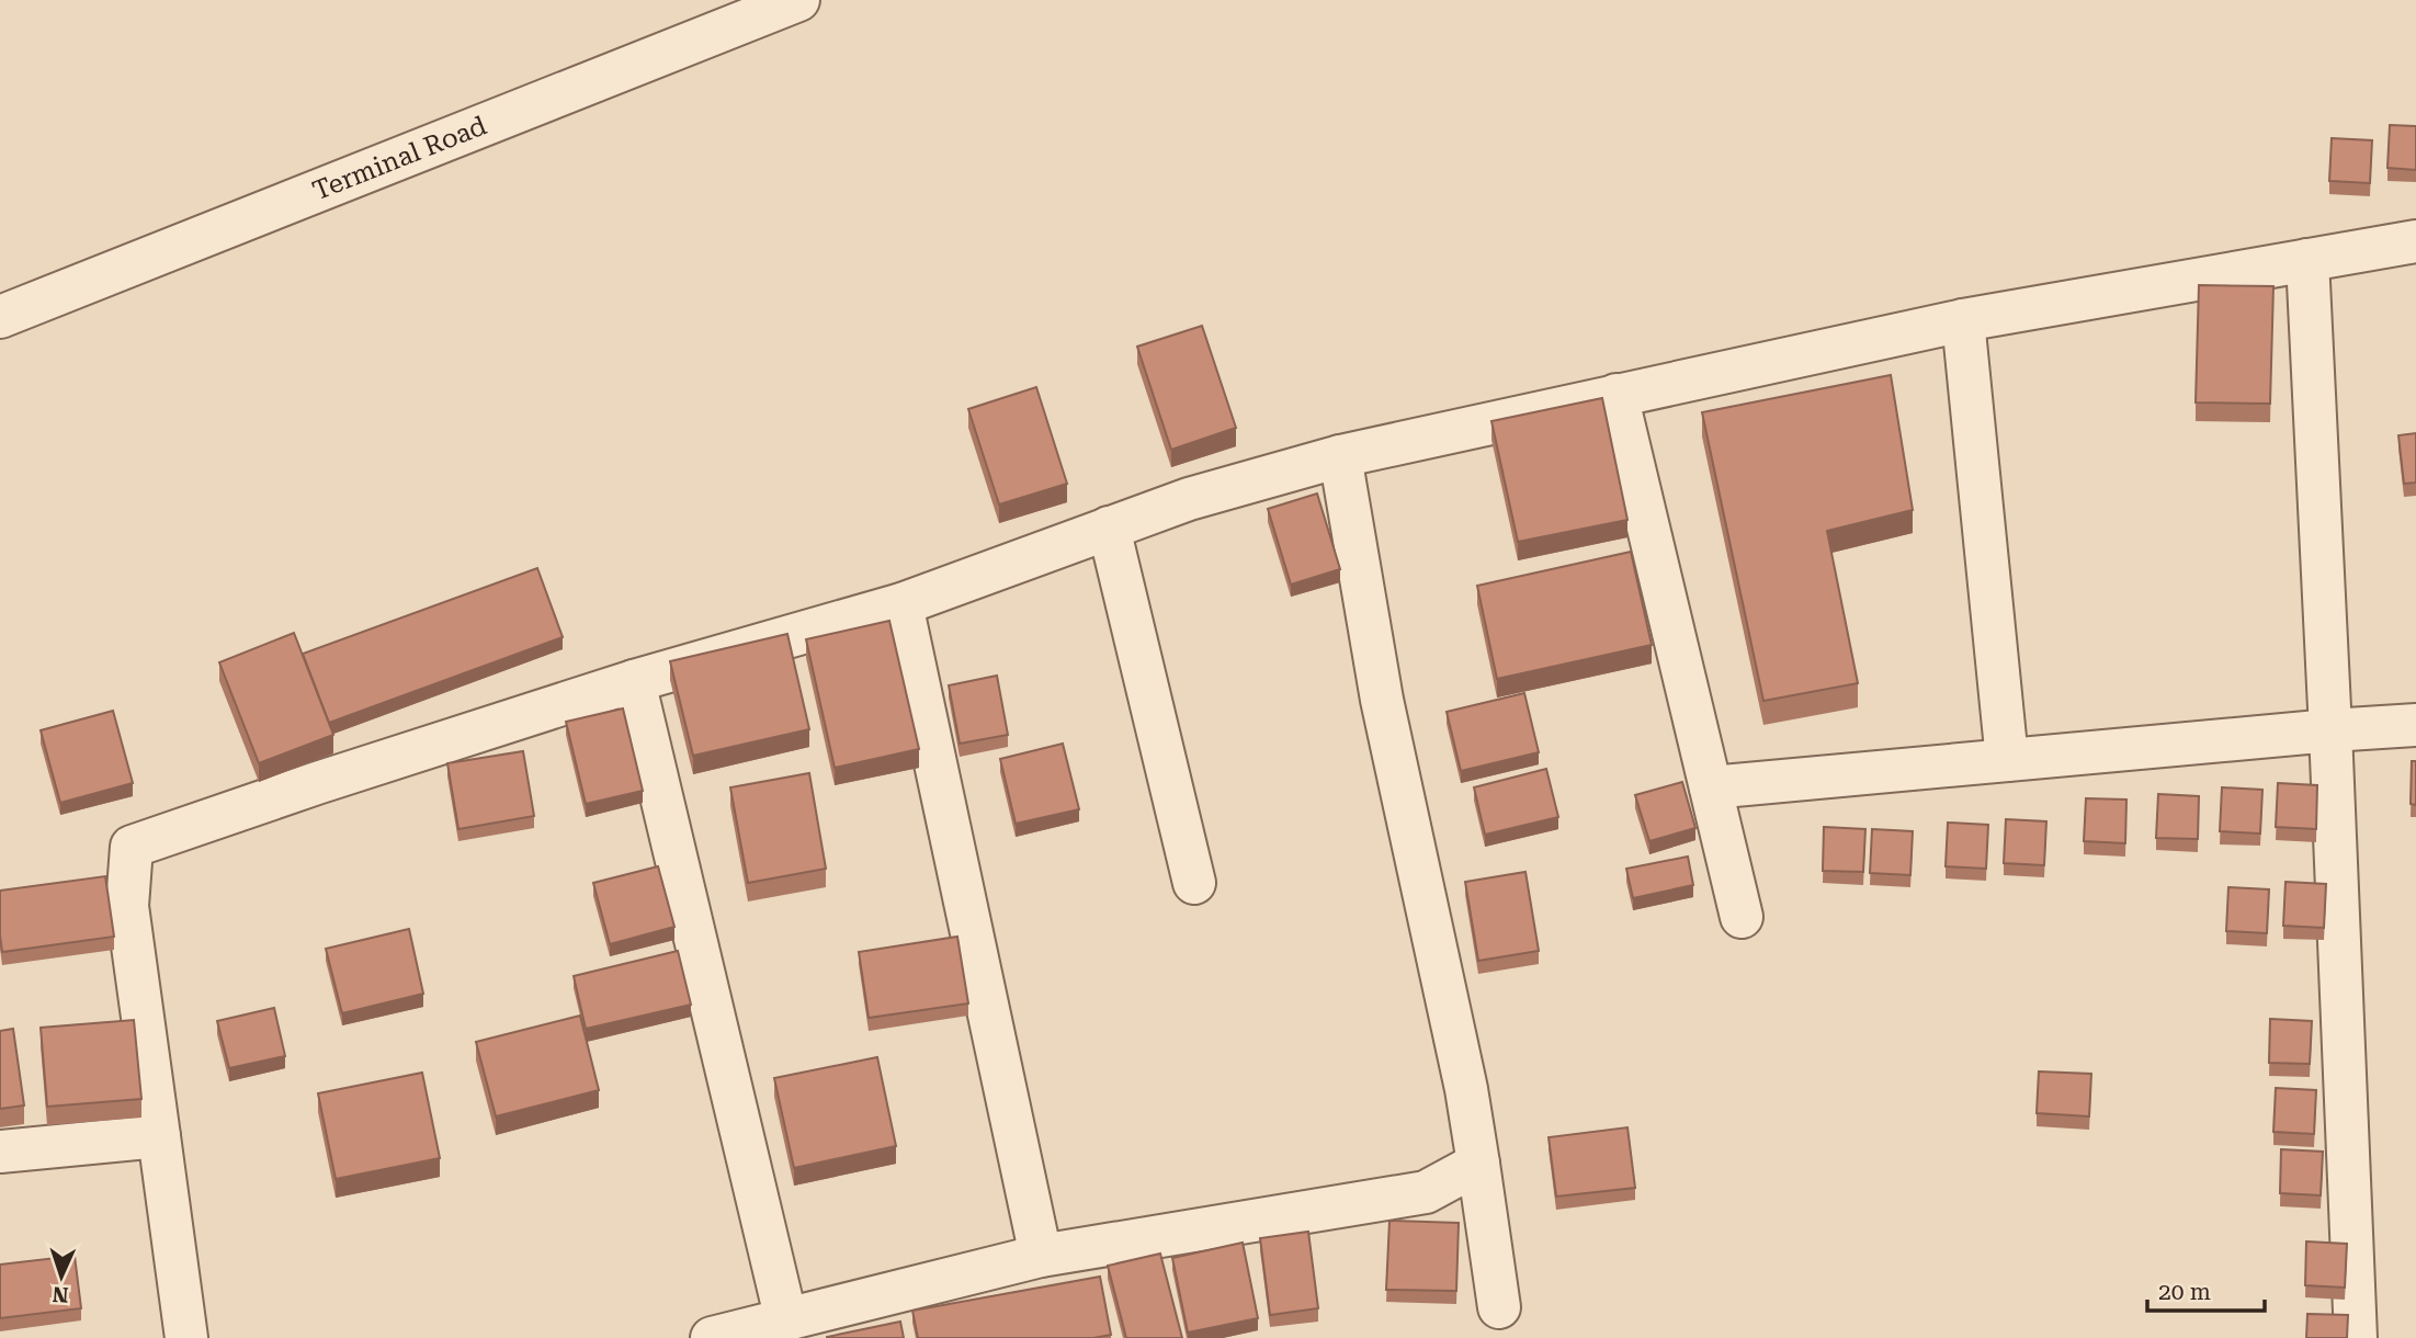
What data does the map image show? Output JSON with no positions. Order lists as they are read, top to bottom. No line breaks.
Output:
{"streets":{"street":["Terminal Road"]},"scale_bar":"20 m","north":"bottom"}
